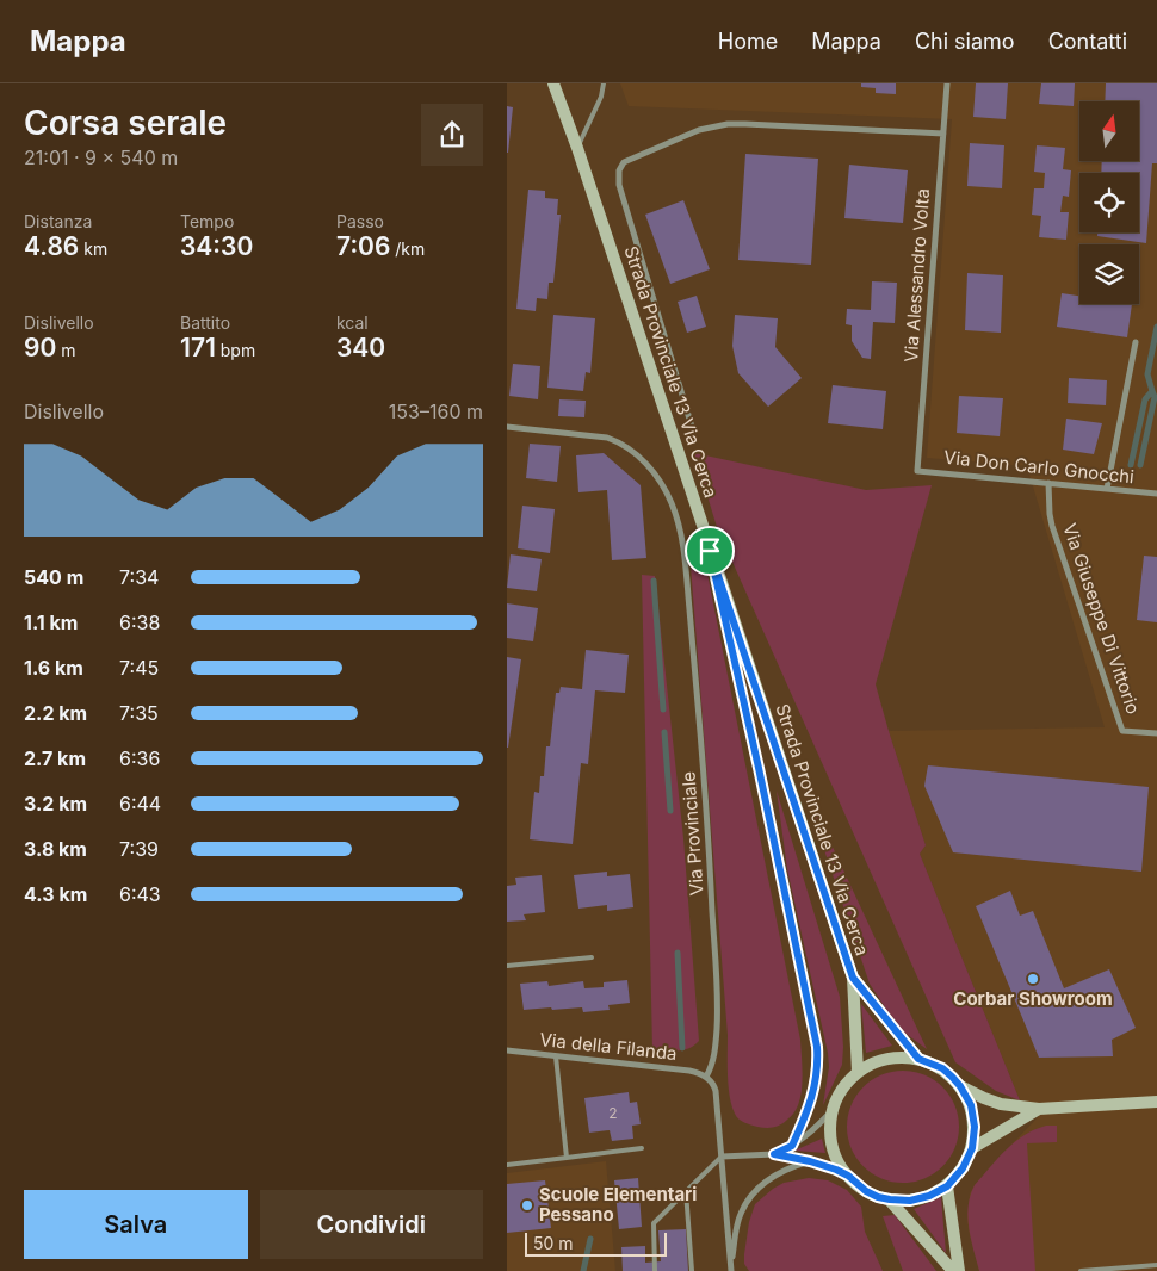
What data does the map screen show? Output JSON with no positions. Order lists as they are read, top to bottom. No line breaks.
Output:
{"streets":{"street":["Via Alessandro Volta","Strada Provinciale 13 Via Cerca","Via Don Carlo Gnocchi","Via Giuseppe Di Vittorio","Via Provinciale","Via della Filanda"]},"crossings":[["Via Alessandro Volta","Via Don Carlo Gnocchi"],["Via Don Carlo Gnocchi","Via Giuseppe Di Vittorio"],["Via Provinciale","Via della Filanda"]],"places":["Corbar Showroom","Scuole Elementari Pessano"],"house_numbers":["2"],"scale_bar":"50 m","north":"top","page":{"header":"Mappa","nav":["Home","Mappa","Chi siamo","Contatti"],"heading":["Corsa serale","21:01 · 9 × 540 m"],"stats":[["Distanza","4.86 km"],["Tempo","34:30"],["Passo","7:06 /km"],["Dislivello","90 m"],["Battito","171 bpm"],["kcal","340"]],"chart":["Dislivello","153–160 m"],"list":[{"name":"540 m","note":"7:34"},{"name":"1.1 km","note":"6:38"},{"name":"1.6 km","note":"7:45"},{"name":"2.2 km","note":"7:35"},{"name":"2.7 km","note":"6:36"},{"name":"3.2 km","note":"6:44"},{"name":"3.8 km","note":"7:39"},{"name":"4.3 km","note":"6:43"}],"buttons":["Salva","Condividi"],"scale":"50 m"}}
